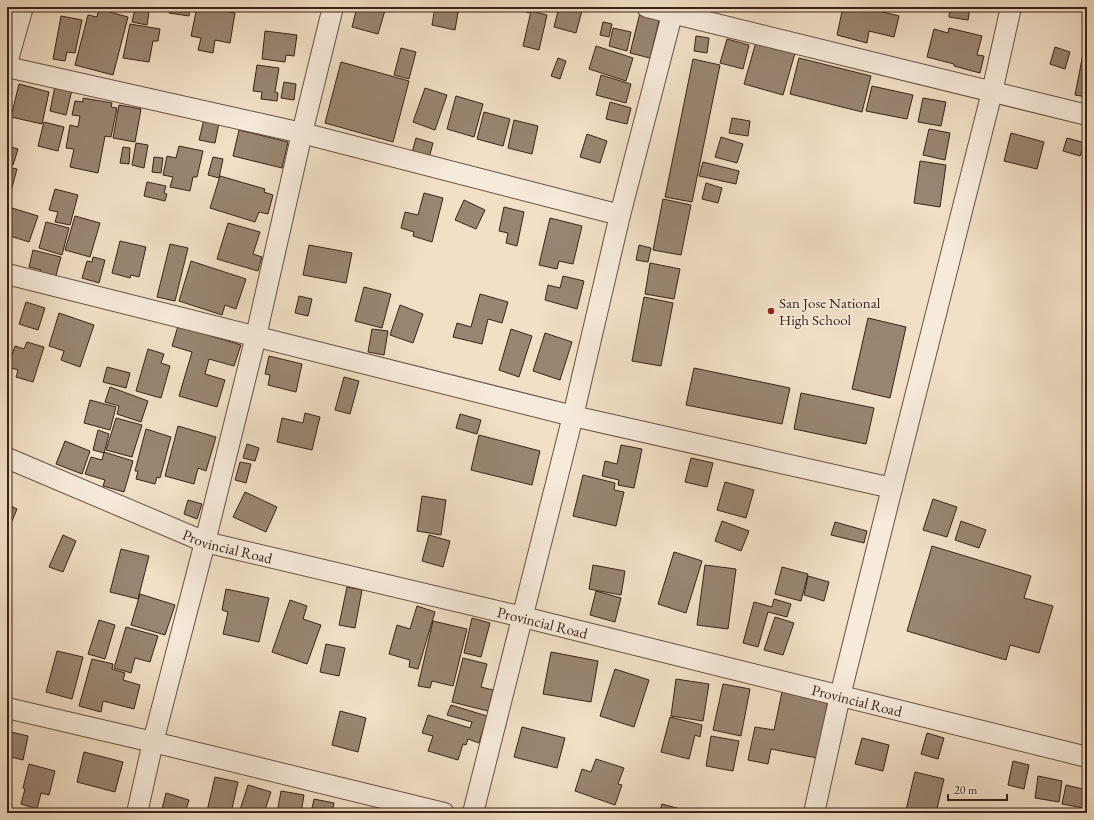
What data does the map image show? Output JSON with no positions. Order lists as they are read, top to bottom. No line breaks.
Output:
{"streets":{"street":["Provincial Road"]},"places":["San Jose National High School"],"scale_bar":"20 m"}
